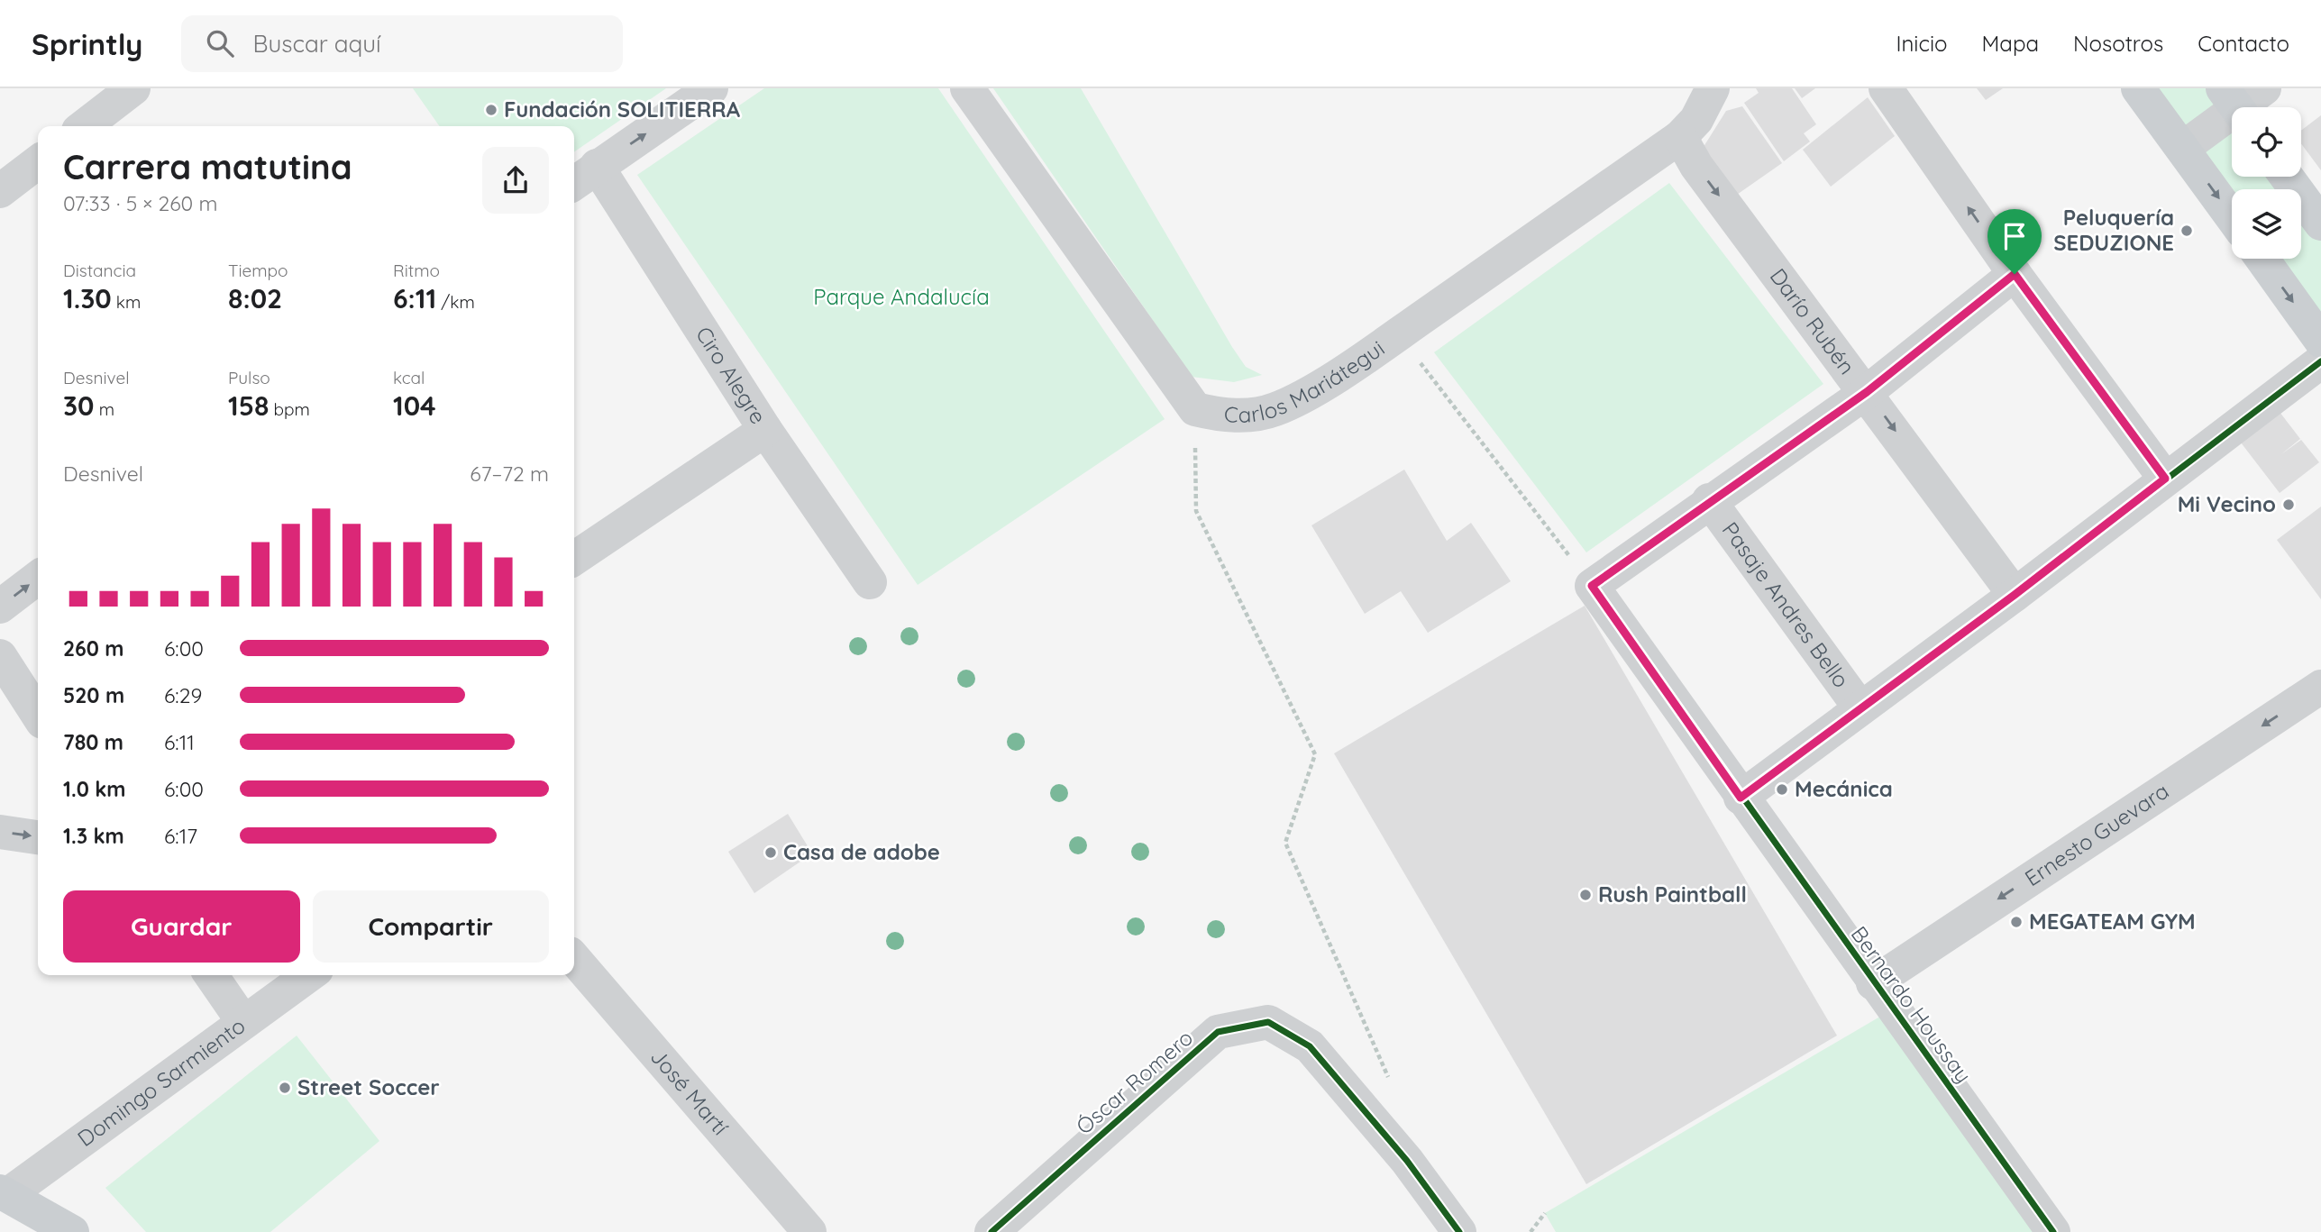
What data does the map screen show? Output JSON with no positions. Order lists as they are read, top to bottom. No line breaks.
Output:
{"streets":{"street":["Darío Rubén","Ciro Alegre","Carlos Mariátegui","Pasaje Andres Bello","Ernesto Guevara","Bernardo Houssay","Domingo Sarmiento","Óscar Romero","José Martí"]},"crossings":[["Darío Rubén","Carlos Mariátegui"],["Ernesto Guevara","Bernardo Houssay"]],"parks":["Parque Andalucía"],"places":["Fundación SOLITIERRA","Peluquería SEDUZIONE","Mi Vecino","Mecánica","Casa de adobe","Rush Paintball","MEGATEAM GYM","Street Soccer"],"page":{"header":"Sprintly","search":"Buscar aquí","nav":["Inicio","Mapa","Nosotros","Contacto"],"heading":["Carrera matutina","07:33 · 5 × 260 m"],"stats":[["Distancia","1.30 km"],["Tiempo","8:02"],["Ritmo","6:11 /km"],["Desnivel","30 m"],["Pulso","158 bpm"],["kcal","104"]],"chart":["Desnivel","67–72 m"],"list":[{"name":"260 m","note":"6:00"},{"name":"520 m","note":"6:29"},{"name":"780 m","note":"6:11"},{"name":"1.0 km","note":"6:00"},{"name":"1.3 km","note":"6:17"}],"buttons":["Guardar","Compartir"]}}
